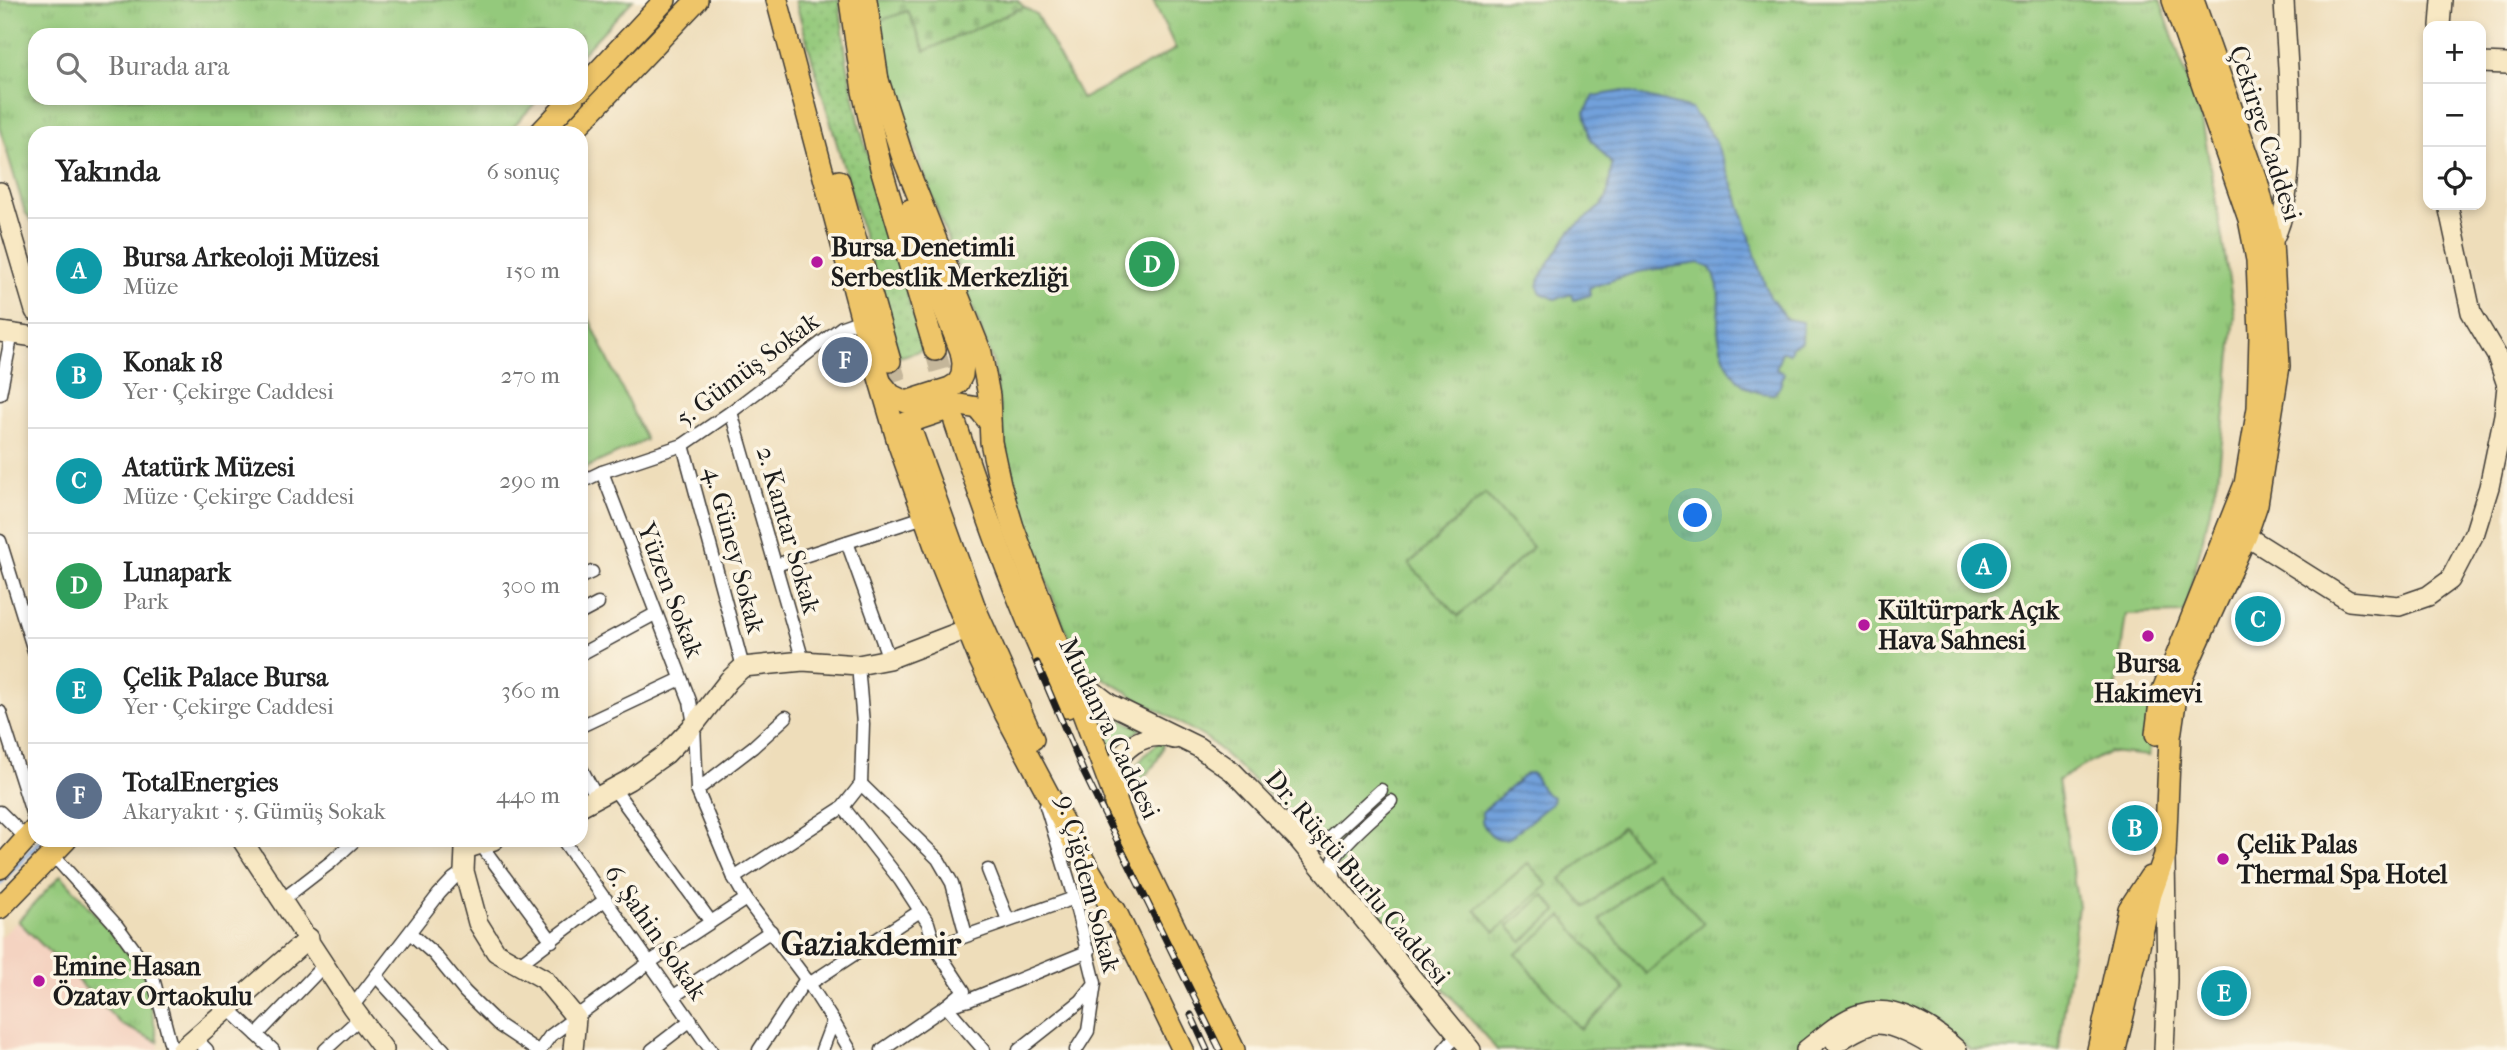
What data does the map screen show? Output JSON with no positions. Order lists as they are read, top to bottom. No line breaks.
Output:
{"streets":{"main road":["Çekirge Caddesi","Mudanya Caddesi","Dr. Rüştü Burlu Caddesi"],"street":["5. Gümüş Sokak","2. Kantar Sokak","4. Güney Sokak","Yüzen Sokak","9. Çiğdem Sokak","6. Şahin Sokak"]},"crossings":[["5. Gümüş Sokak","2. Kantar Sokak"],["5. Gümüş Sokak","4. Güney Sokak"],["5. Gümüş Sokak","Yüzen Sokak"]],"districts":["Gaziakdemir"],"places":["Bursa Denetimli Serbestlik Merkezliği","Kültürpark Açık Hava Sahnesi","Bursa Hakimevi","Çelik Palas Thermal Spa Hotel","Emine Hasan Özatav Ortaokulu"],"page":{"map_buttons":["+","−"],"search":"Burada ara","heading":["Yakında","6 sonuç"],"list":[{"mark":"A","name":"Bursa Arkeoloji Müzesi","note":"Müze","value":"150 m"},{"mark":"B","name":"Konak 18","note":"Yer · Çekirge Caddesi","value":"270 m"},{"mark":"C","name":"Atatürk Müzesi","note":"Müze · Çekirge Caddesi","value":"290 m"},{"mark":"D","name":"Lunapark","note":"Park","value":"300 m"},{"mark":"E","name":"Çelik Palace Bursa","note":"Yer · Çekirge Caddesi","value":"360 m"},{"mark":"F","name":"TotalEnergies","note":"Akaryakıt · 5. Gümüş Sokak","value":"440 m"}],"pins":["D","F","A","C","B","E"]}}
